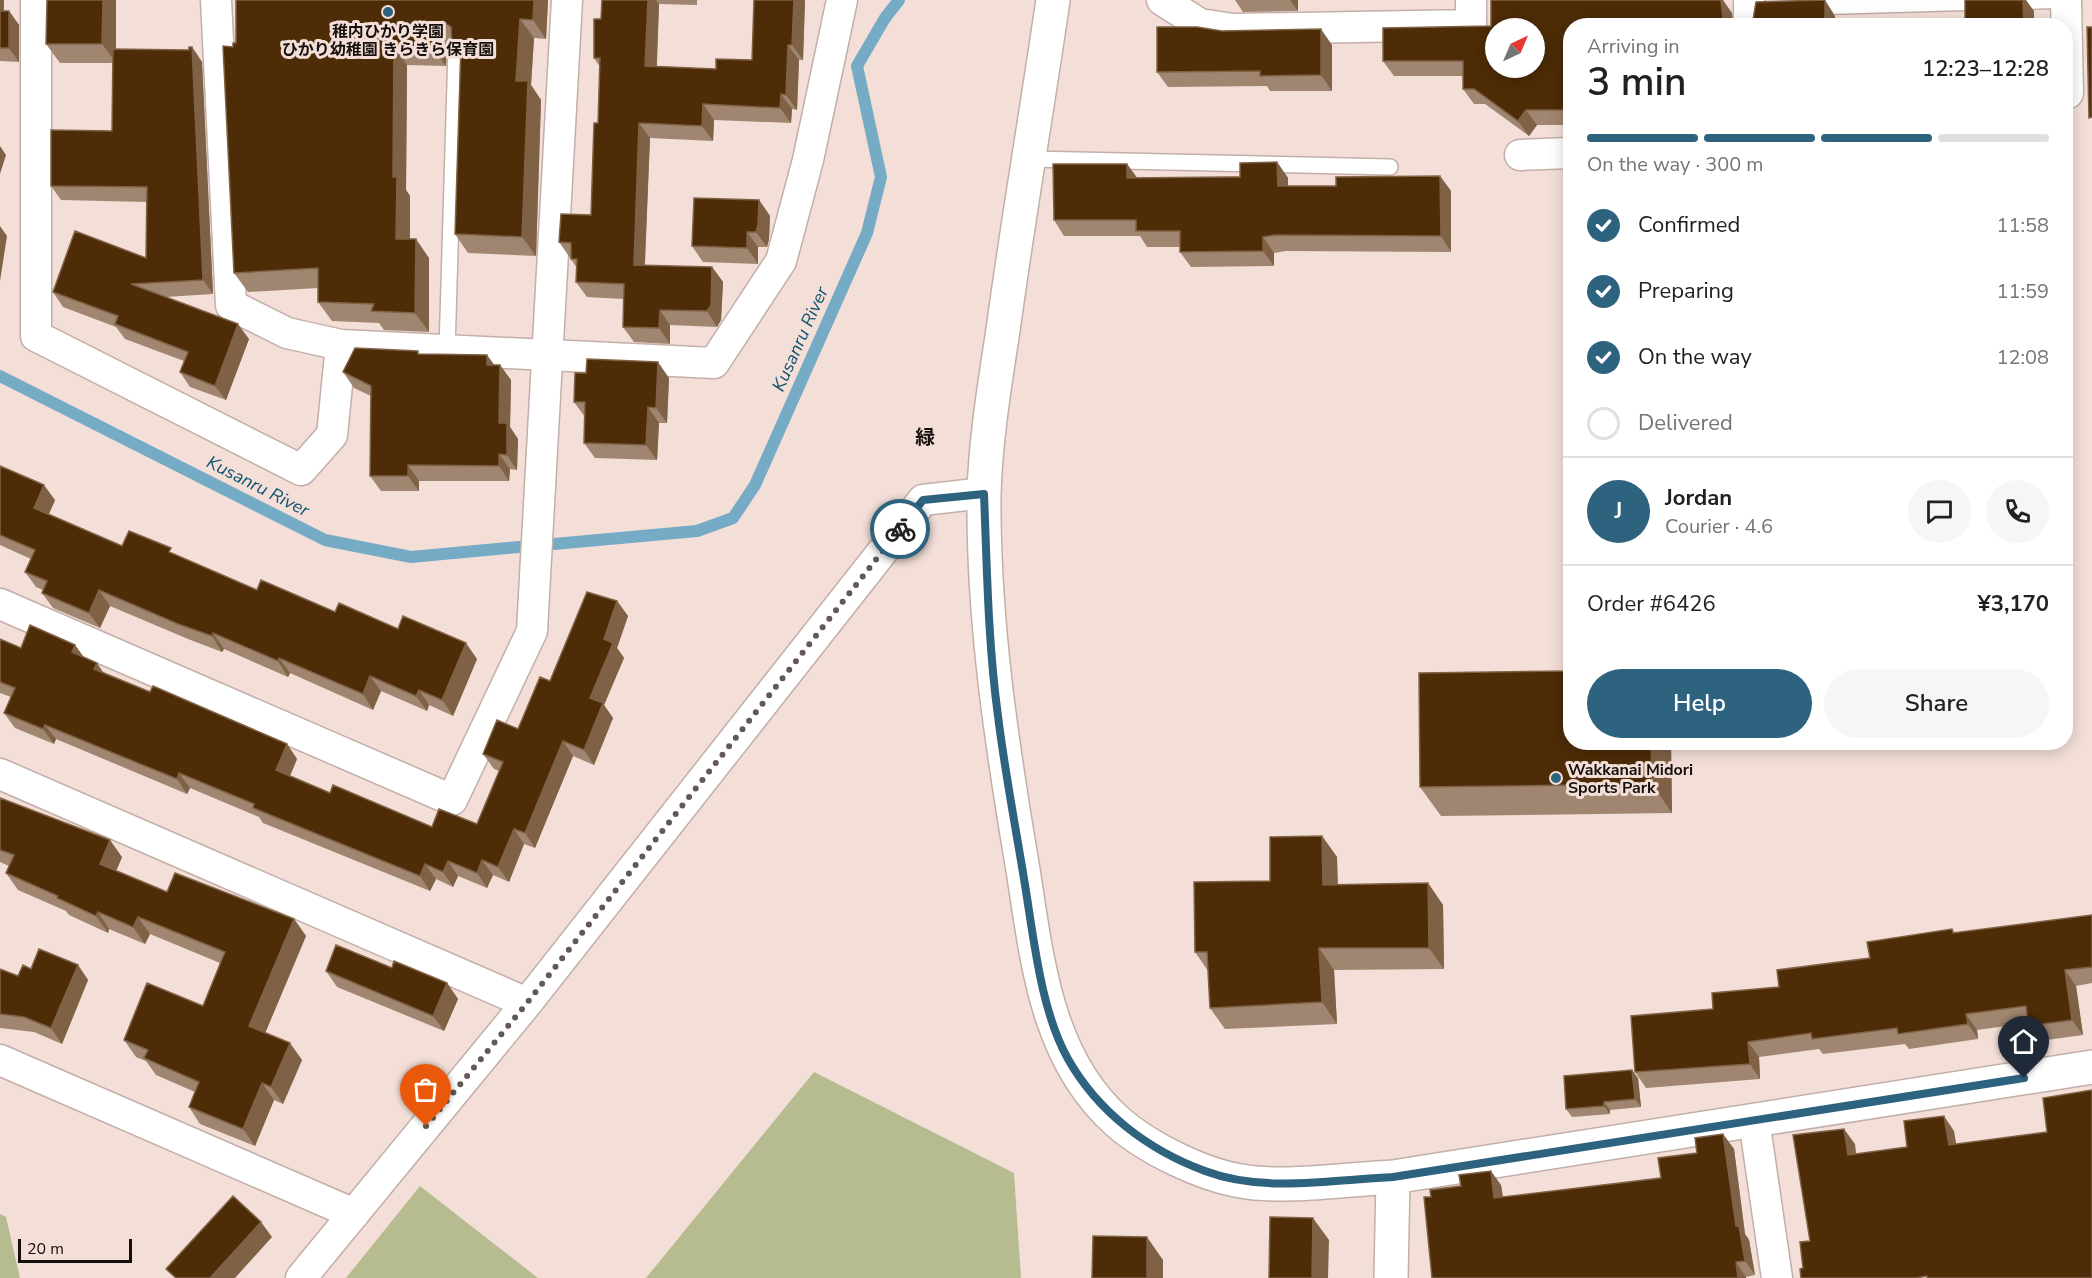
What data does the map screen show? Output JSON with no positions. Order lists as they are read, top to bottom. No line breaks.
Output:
{"districts":["緑"],"water":["Kusanru River"],"places":["稚内ひかり学園 ひかり幼稚園 きらきら保育園","Wakkanai Midori Sports Park"],"scale_bar":"20 m","north":"top right","page":{"heading":["3 min","Arriving in","12:23–12:28"],"panel":["Jordan","Courier · 4.6","Order #6426","¥3,170"],"bar":"On the way · 300 m","list":[["Confirmed","11:58"],["Preparing","11:59"],["On the way","12:08"],"Delivered"],"round":"J","buttons":["Help","Share"],"scale":"20 m"}}
